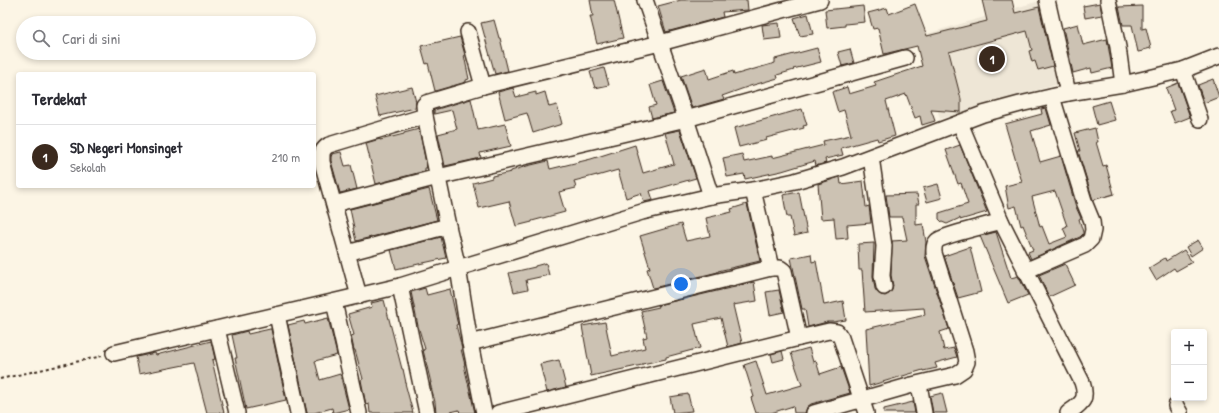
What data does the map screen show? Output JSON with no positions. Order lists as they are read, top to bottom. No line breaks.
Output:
{"page":{"search":"Cari di sini","pins":"1","heading":"Terdekat","list":[{"mark":"1","name":"SD Negeri Monsinget","note":"Sekolah","value":"210 m"}],"map_buttons":["+","−"]}}
